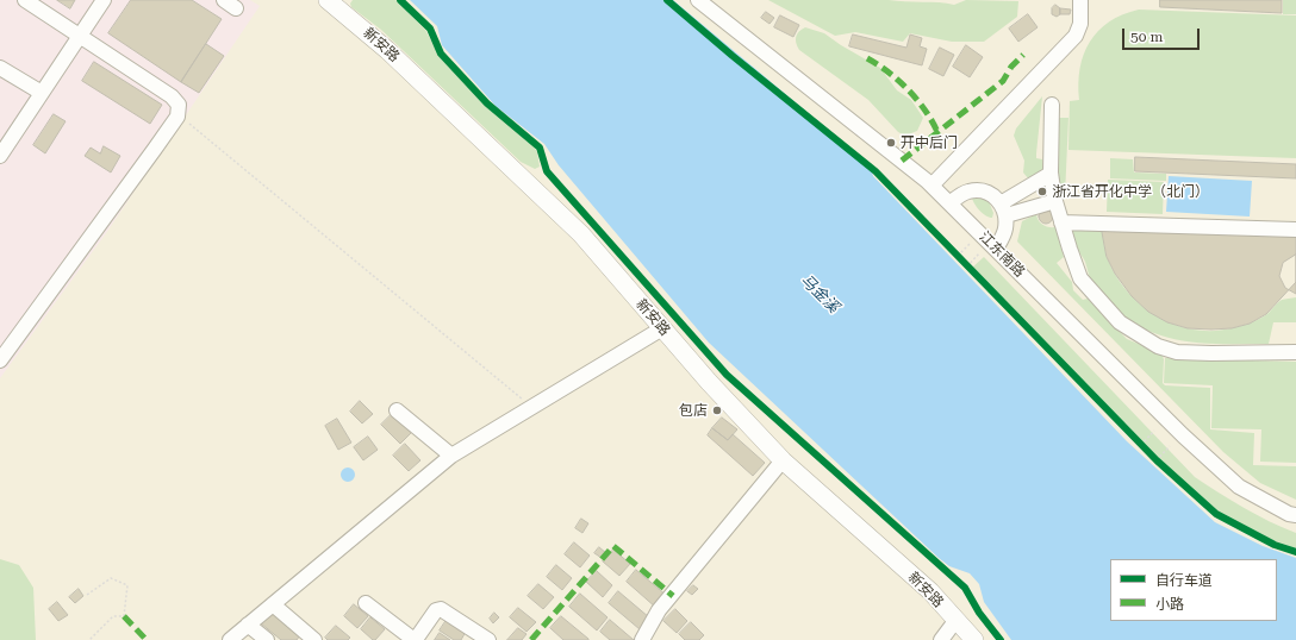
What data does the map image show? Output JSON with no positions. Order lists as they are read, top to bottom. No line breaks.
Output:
{"streets":{"main road":["新安路"],"street":["江东南路"]},"water":["马金溪"],"places":["开中后门","浙江省开化中学（北门）","包店"],"legend":["自行车道","小路"],"scale_bar":"50 m"}
